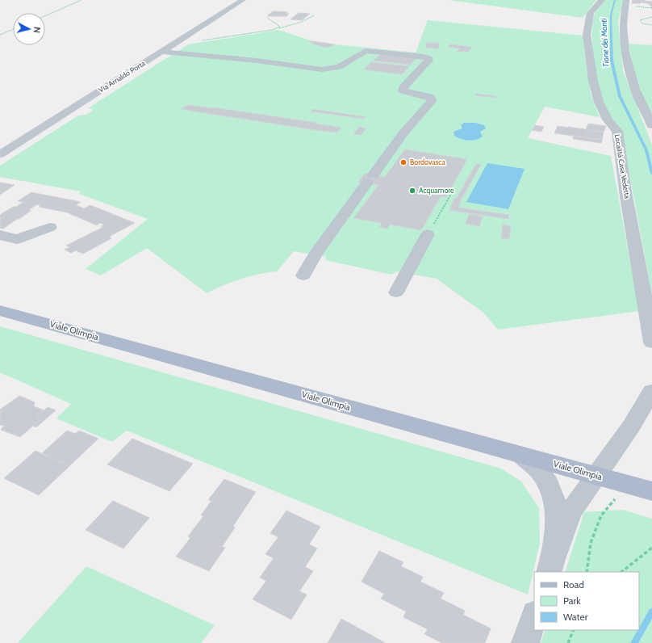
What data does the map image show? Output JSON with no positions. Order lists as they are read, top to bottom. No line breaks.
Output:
{"streets":{"main road":["Viale Olimpia"],"street":["Via Arnaldo Porta","Località Casa Vedetta"]},"water":["Tione dei Monti"],"places":["Bordovasca","Acquamore"],"legend":["Road","Park","Water"],"north":"right"}
